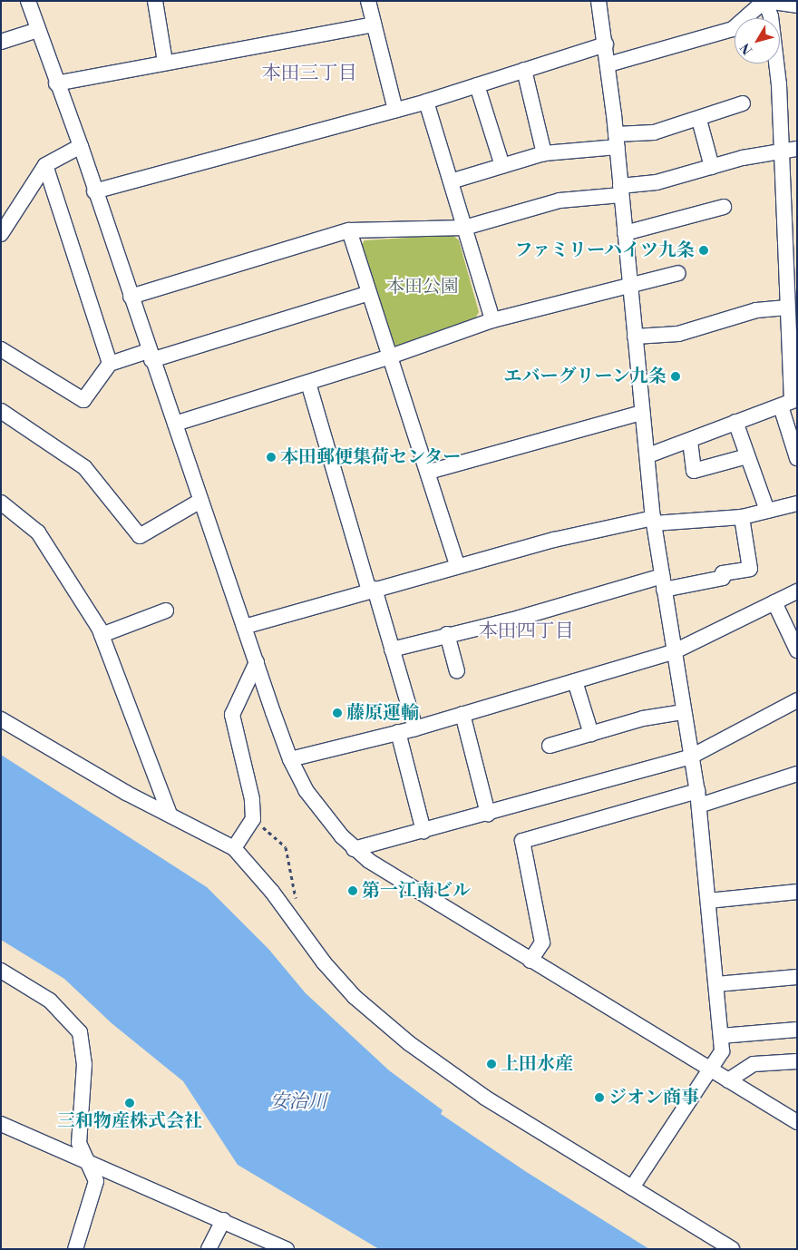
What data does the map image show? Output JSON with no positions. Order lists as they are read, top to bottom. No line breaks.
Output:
{"districts":["本田三丁目","本田四丁目"],"water":["安治川"],"parks":["本田公園"],"places":["ファミリーハイツ九条","エバーグリーン九条","本田郵便集荷センター","藤原運輸","第一江南ビル","上田水産","ジオン商事","三和物産株式会社"],"north":"bottom left"}
